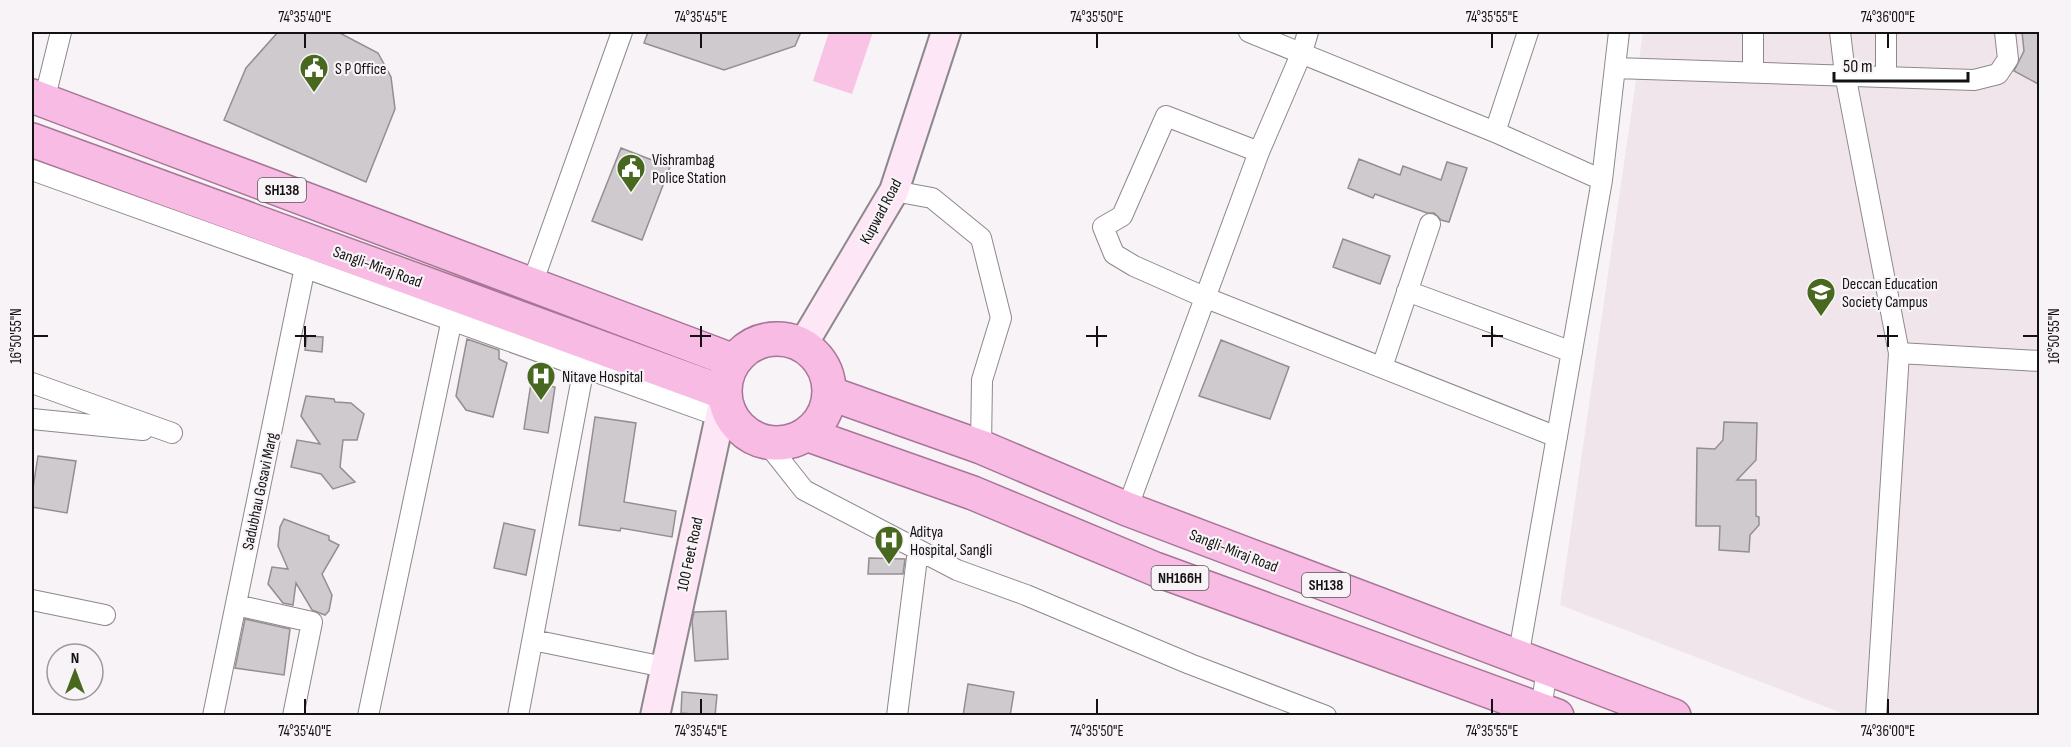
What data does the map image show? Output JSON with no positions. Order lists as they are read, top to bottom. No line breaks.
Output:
{"streets":{"highway":["SH138","Sangli-Miraj Road","NH166H"],"main road":["Kupwad Road","100 Feet Road"],"street":["Sadubhau Gosavi Marg"]},"crossings":[["Kupwad Road","Sangli-Miraj Road"],["Kupwad Road","100 Feet Road"],["Kupwad Road","NH166H"],["Sangli-Miraj Road","100 Feet Road"],["Sangli-Miraj Road","NH166H"],["100 Feet Road","NH166H"]],"places":{"public building":["S P Office","Vishrambag Police Station"],"school or university":["Deccan Education Society Campus"],"hospital":["Nitave Hospital","Aditya Hospital, Sangli"]},"scale_bar":"50 m","north":"top","coordinates":["74°35'40\"E","74°35'45\"E","74°35'50\"E","74°35'55\"E","74°36'00\"E","16°50'55\"N"]}
